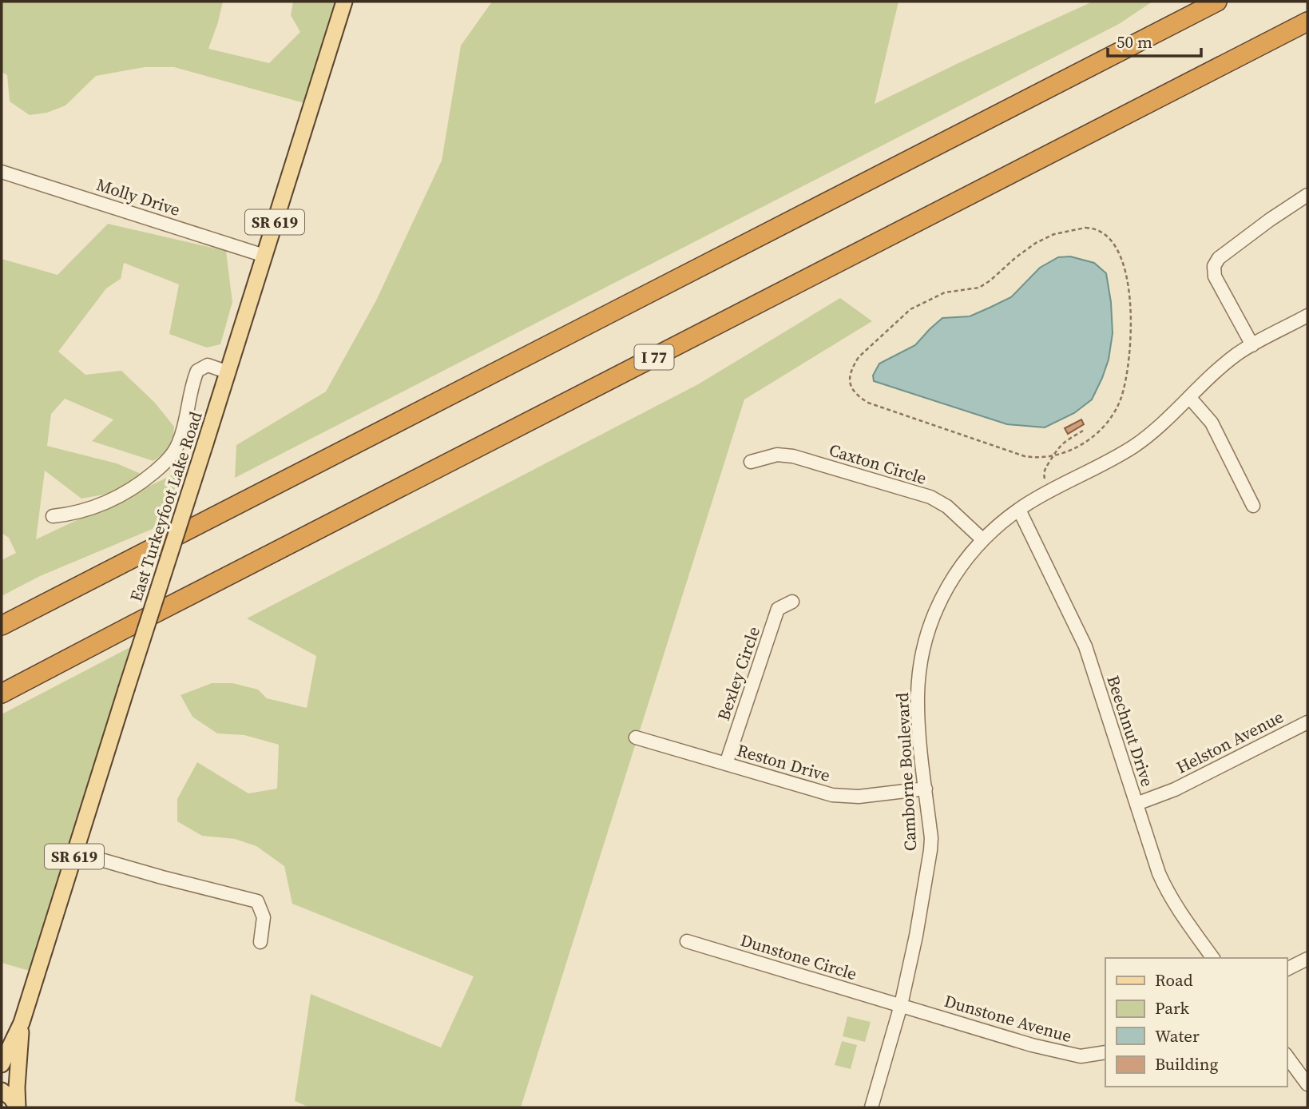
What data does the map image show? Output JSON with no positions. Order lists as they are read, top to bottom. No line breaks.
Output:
{"streets":{"highway":["I 77"],"main road":["SR 619","East Turkeyfoot Lake Road"],"street":["Molly Drive","Caxton Circle","Bexley Circle","Beechnut Drive","Helston Avenue","Reston Drive","Camborne Boulevard","Dunstone Circle","Dunstone Avenue"]},"crossings":[["Molly Drive","East Turkeyfoot Lake Road"],["Caxton Circle","Camborne Boulevard"],["Bexley Circle","Reston Drive"],["Beechnut Drive","Helston Avenue"],["Beechnut Drive","Camborne Boulevard"],["Reston Drive","Camborne Boulevard"],["Camborne Boulevard","Dunstone Circle"],["Camborne Boulevard","Dunstone Avenue"],["Dunstone Circle","Dunstone Avenue"]],"legend":["Road","Park","Water","Building"],"scale_bar":"50 m"}
